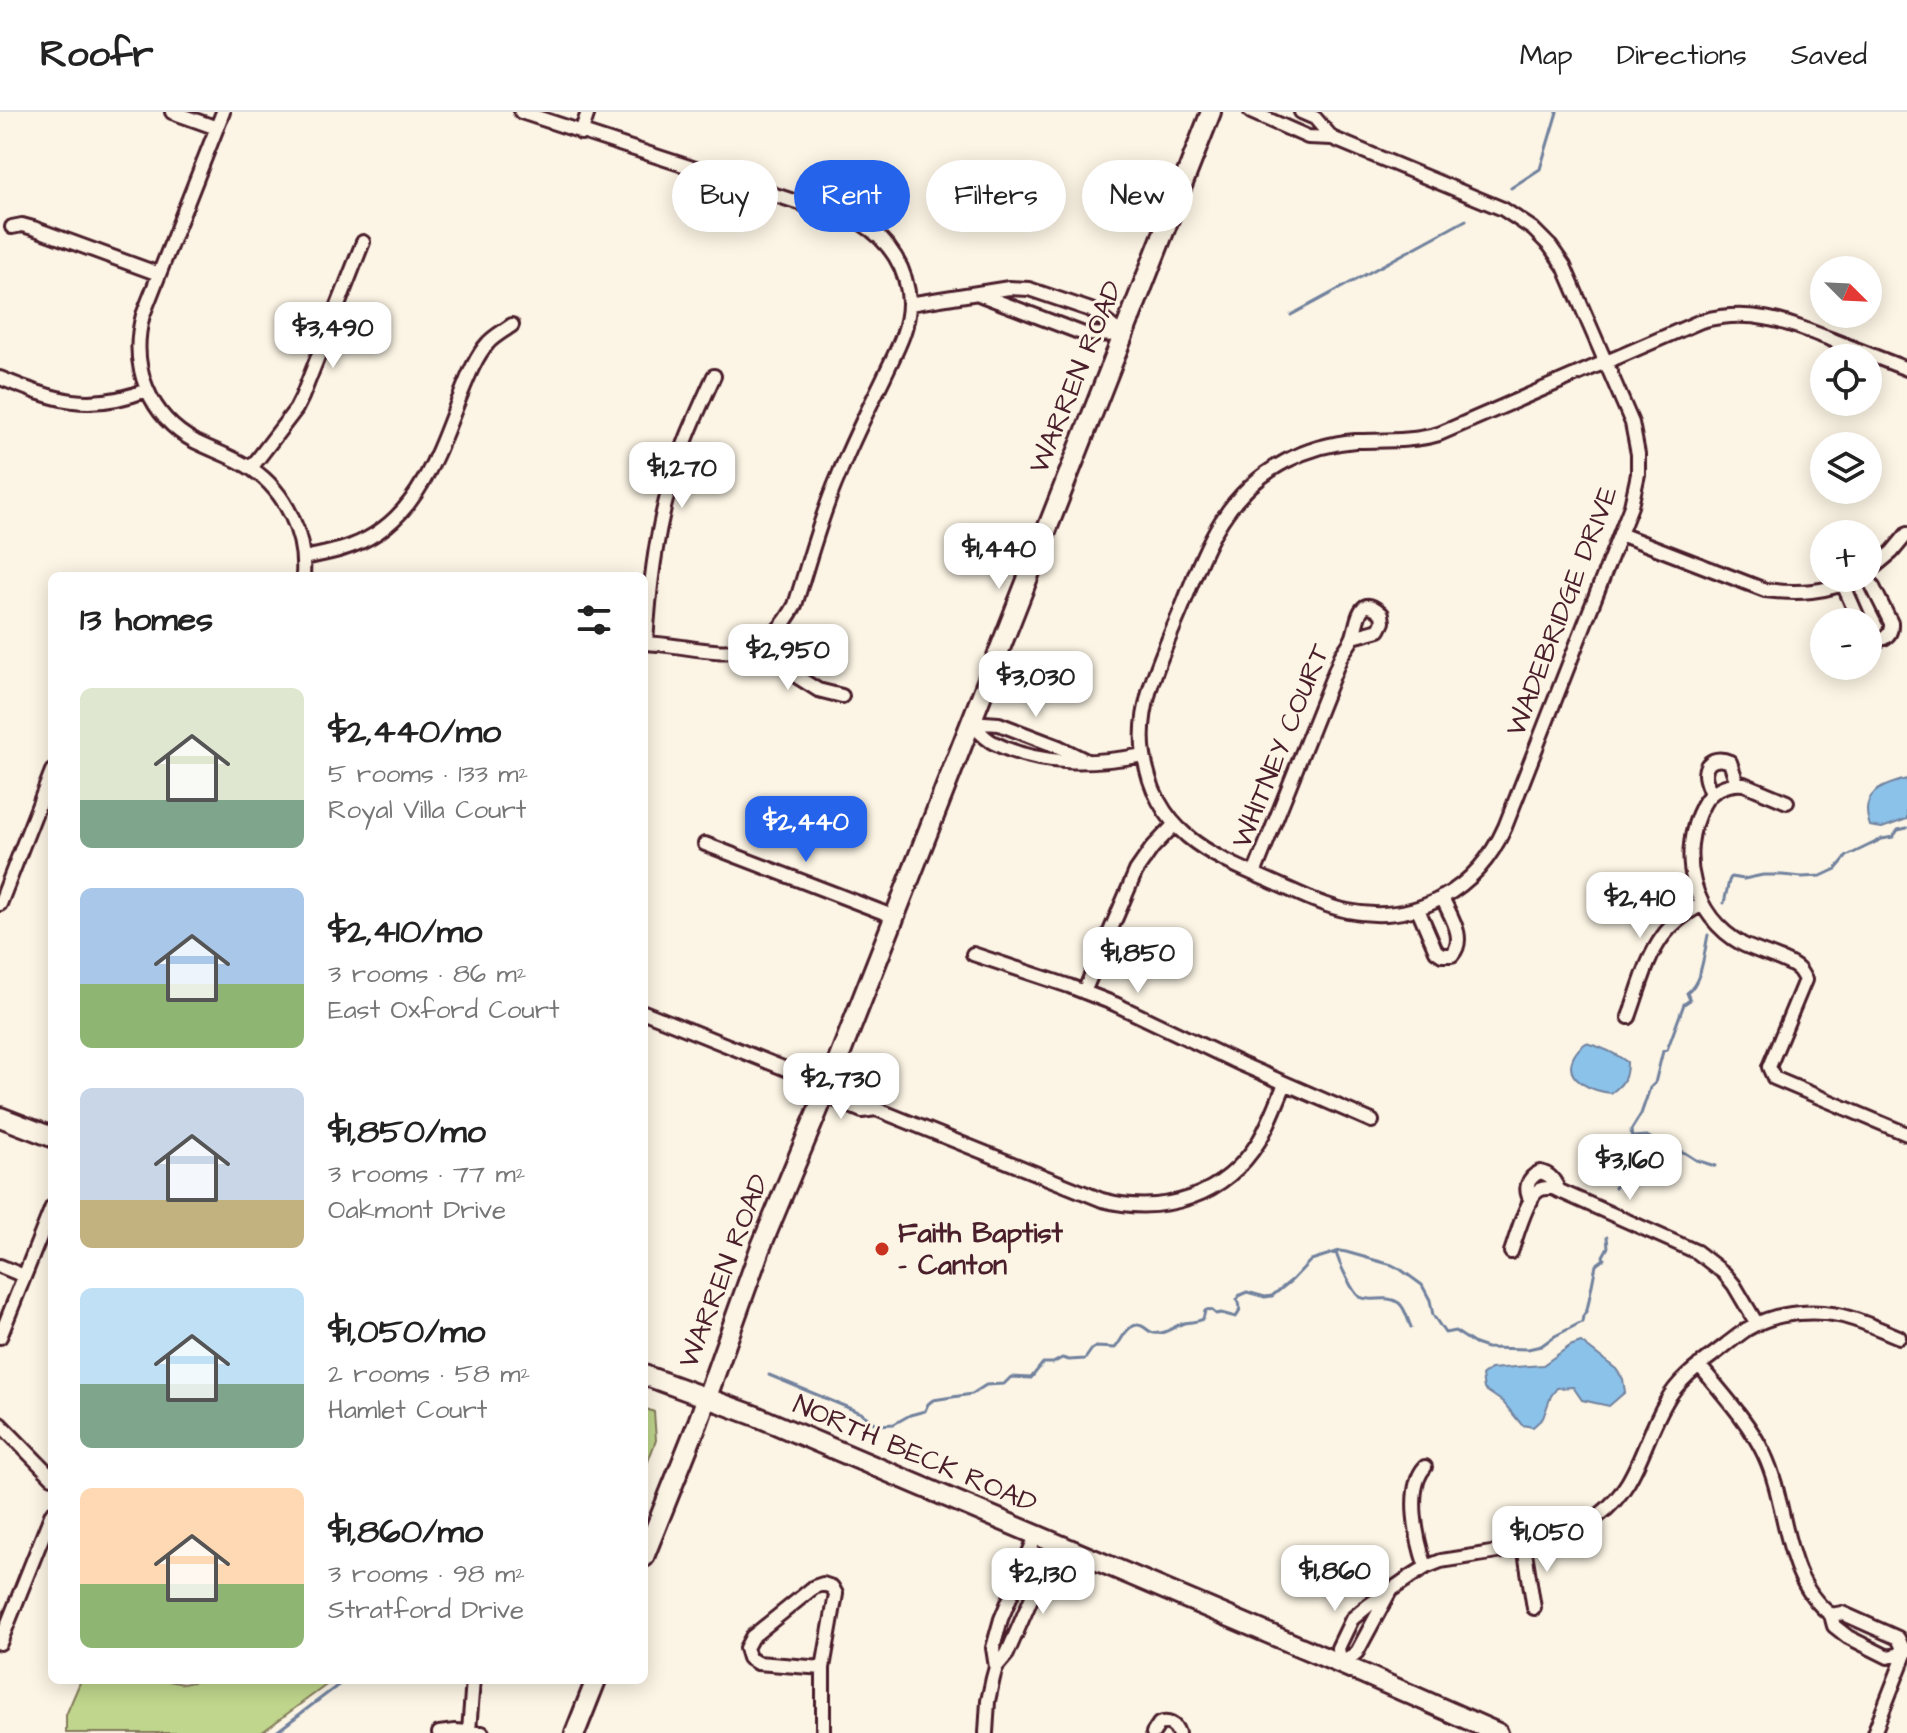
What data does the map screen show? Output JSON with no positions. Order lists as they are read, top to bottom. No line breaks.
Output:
{"streets":{"street":["WARREN ROAD","WADEBRIDGE DRIVE","WHITNEY COURT","NORTH BECK ROAD"]},"crossings":[["WARREN ROAD","NORTH BECK ROAD"]],"places":["Faith Baptist - Canton"],"north":"bottom right","page":{"header":"Roofr","nav":["Map","Directions","Saved"],"chip":["Buy","Rent","Filters","New"],"map_buttons":["+","−"],"price":["$3,490","$1,270","$1,440","$2,950","$3,030","$2,440","$2,410","$1,850","$2,730","$3,160","$1,050","$1,860","$2,130"],"heading":"13 homes","list":[{"name":"$2,440/mo","note":"5 rooms · 133 m² · Royal Villa Court"},{"name":"$2,410/mo","note":"3 rooms · 86 m² · East Oxford Court"},{"name":"$1,850/mo","note":"3 rooms · 77 m² · Oakmont Drive"},{"name":"$1,050/mo","note":"2 rooms · 58 m² · Hamlet Court"},{"name":"$1,860/mo","note":"3 rooms · 98 m² · Stratford Drive"}]}}
